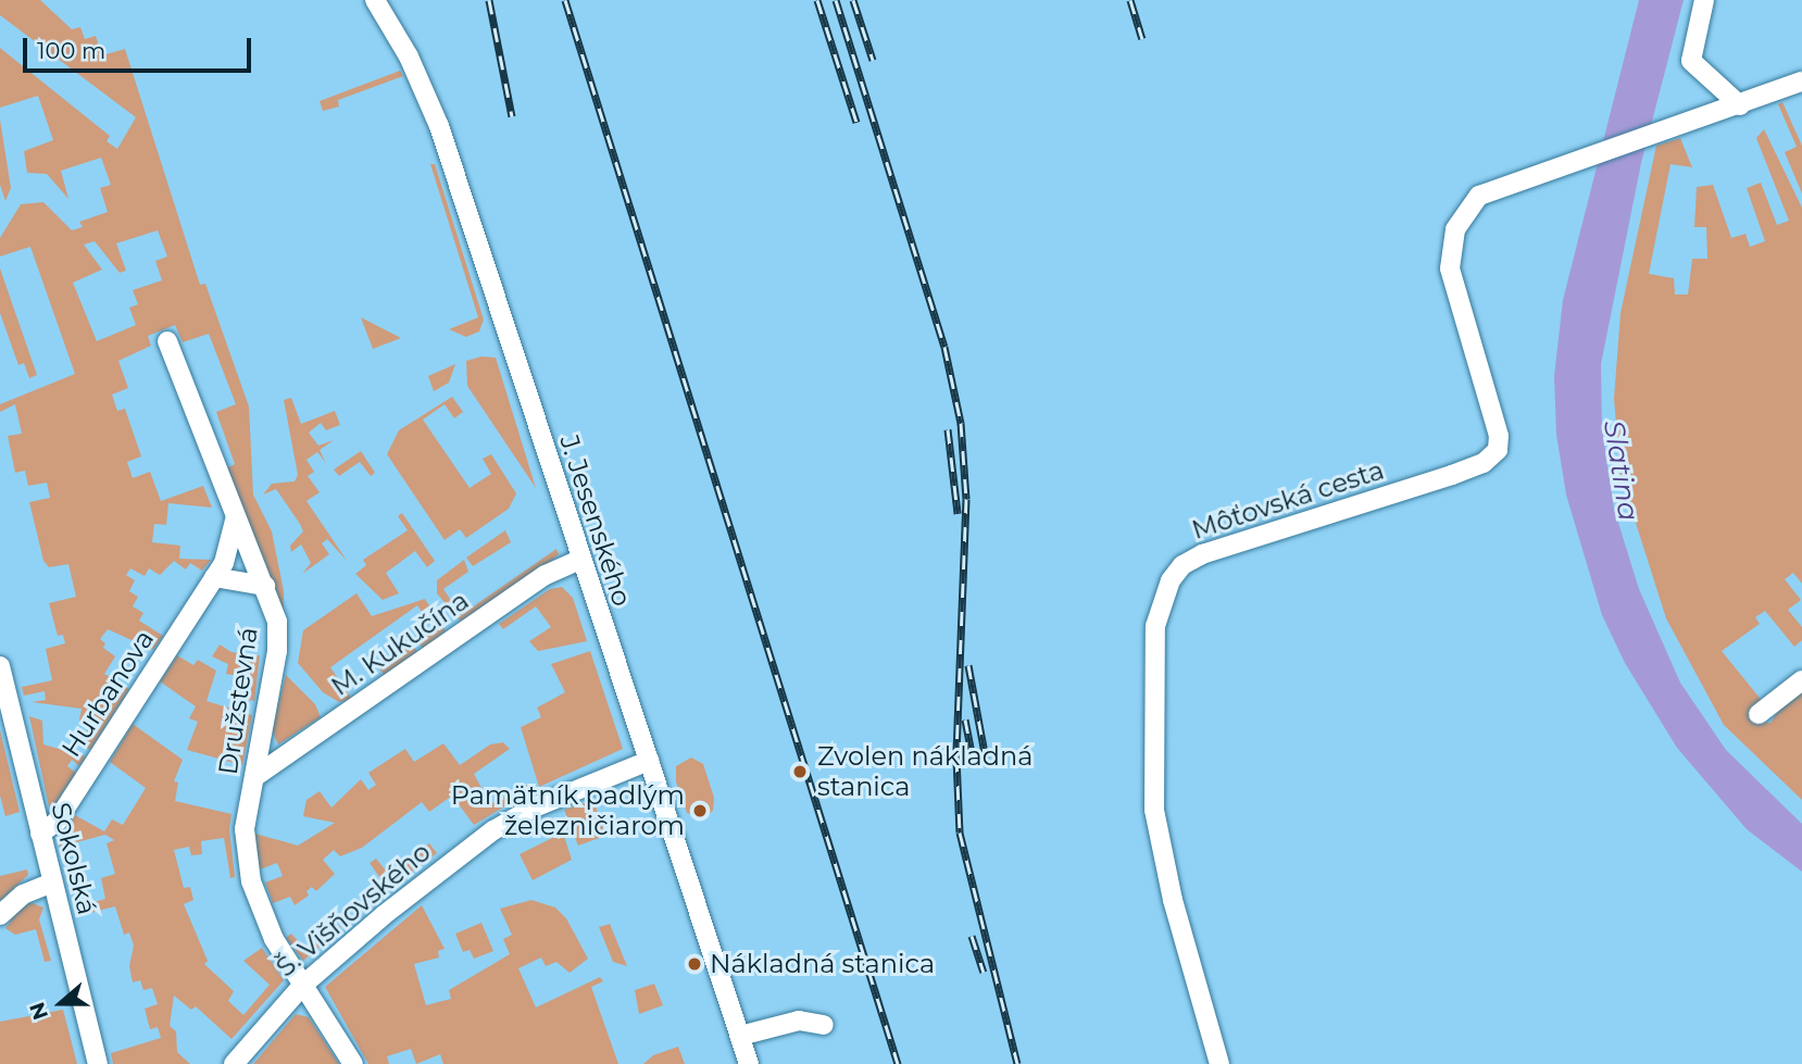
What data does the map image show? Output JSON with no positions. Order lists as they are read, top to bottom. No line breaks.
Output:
{"streets":{"street":["Môťovská cesta","J. Jesenského","M. Kukučína","Hurbanova","Družstevná","Sokolská","Š. Višňovského"]},"crossings":[["J. Jesenského","M. Kukučína"],["J. Jesenského","Š. Višňovského"],["M. Kukučína","Družstevná"],["Hurbanova","Družstevná"],["Hurbanova","Sokolská"],["Družstevná","Š. Višňovského"]],"water":["Slatina"],"places":["Zvolen nákladná stanica","Pamätník padlým železničiarom","Nákladná stanica"],"scale_bar":"100 m","north":"left"}
